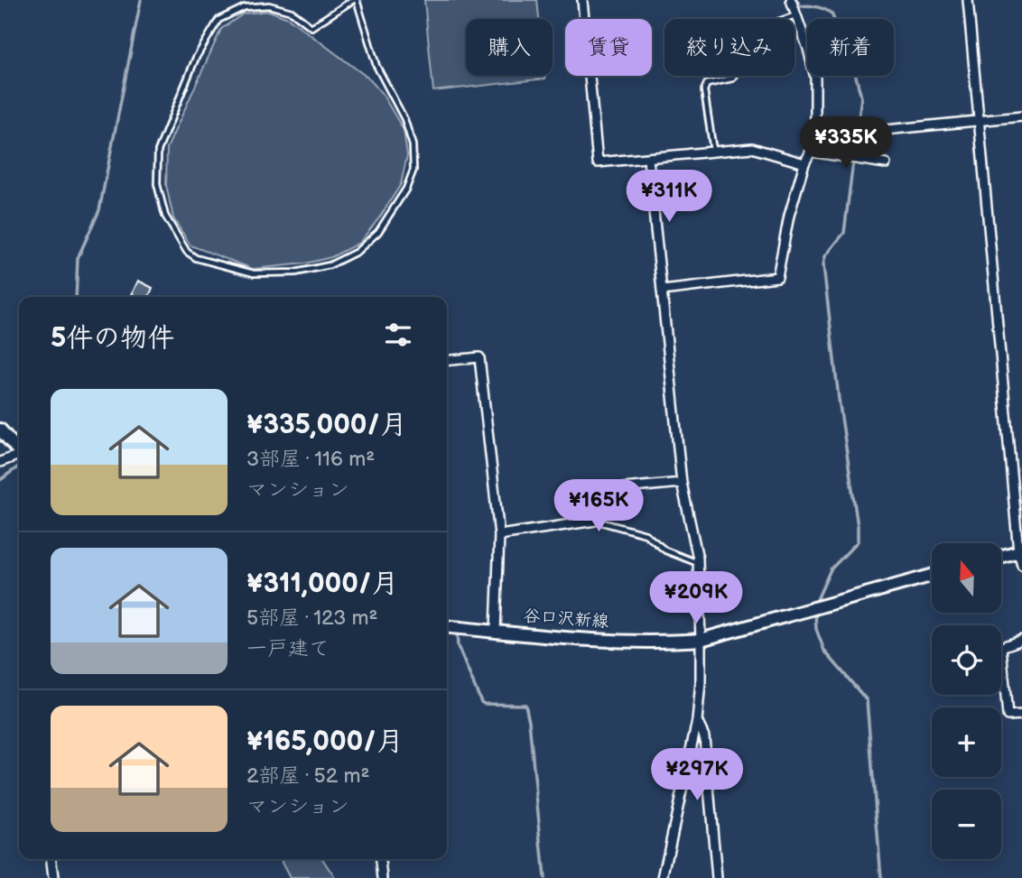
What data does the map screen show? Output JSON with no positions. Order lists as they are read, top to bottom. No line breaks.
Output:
{"streets":{"main road":["谷口沢新線"]},"north":"top","page":{"chip":["購入","賃貸","絞り込み","新着"],"price":["¥335K","¥311K","¥165K","¥209K","¥297K"],"heading":"5件の物件","list":[{"name":"¥335,000/月","note":"3部屋 · 116 m² · マンション"},{"name":"¥311,000/月","note":"5部屋 · 123 m² · 一戸建て"},{"name":"¥165,000/月","note":"2部屋 · 52 m² · マンション"}],"map_buttons":["+","−"]}}
